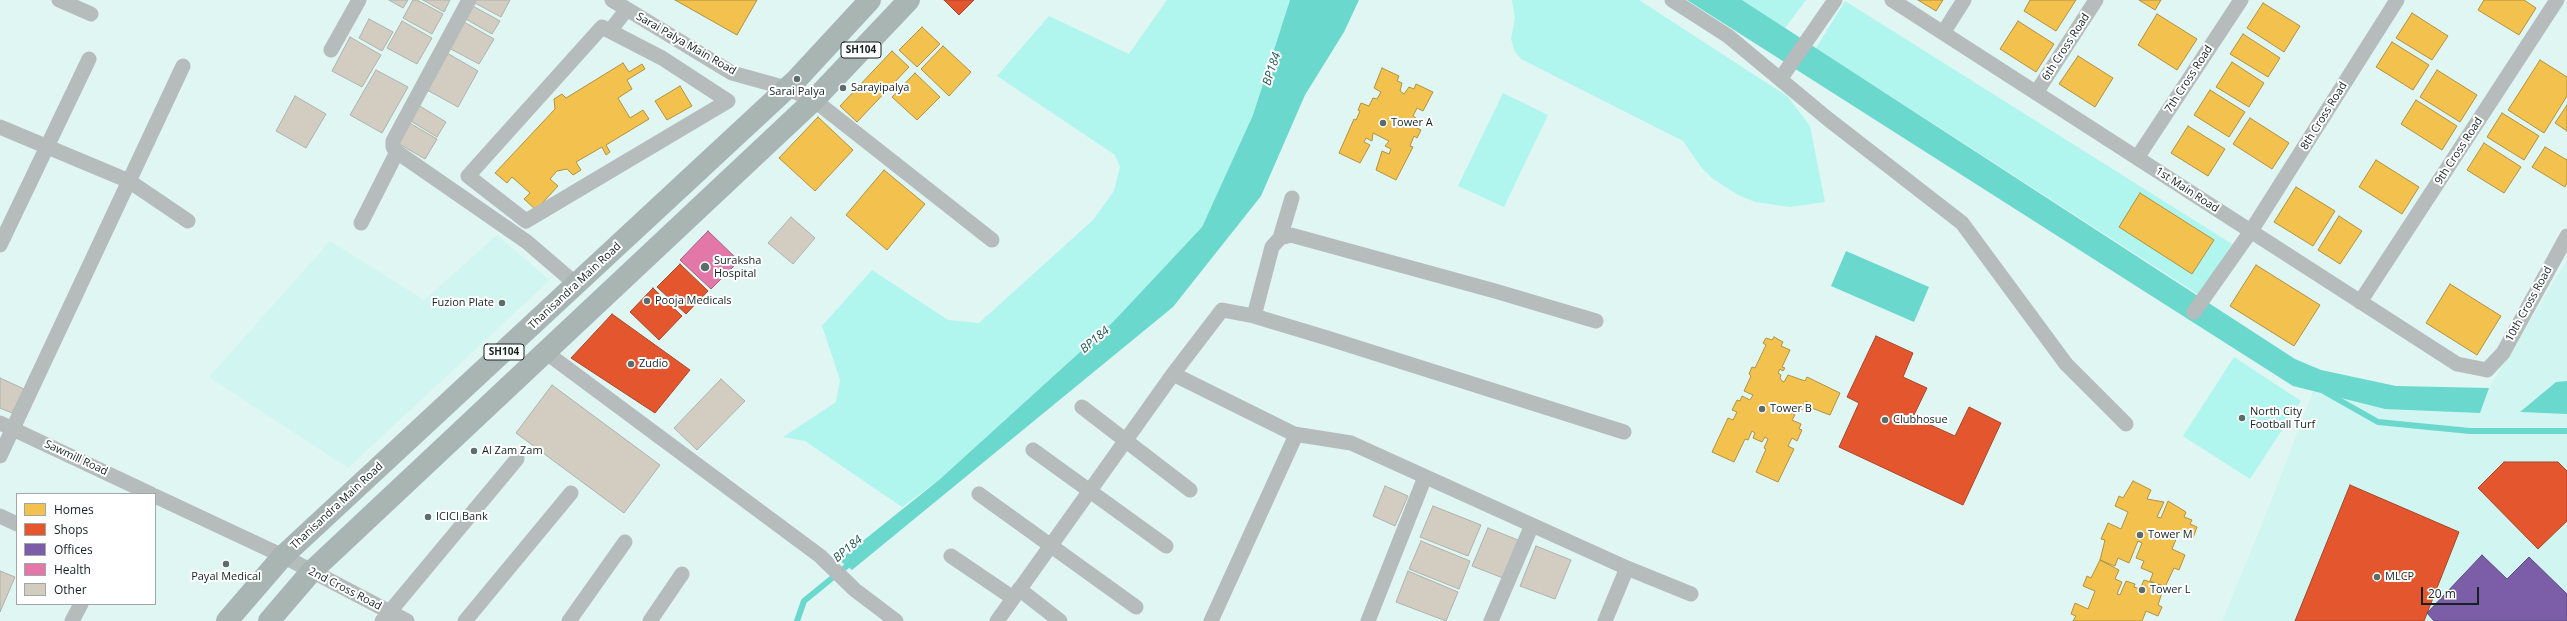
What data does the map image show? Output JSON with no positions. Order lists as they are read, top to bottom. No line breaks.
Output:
{"streets":{"main road":["SH104","Thanisandra Main Road"],"street":["Sarai Palya Main Road","6th Cross Road","7th Cross Road","8th Cross Road","9th Cross Road","1st Main Road","10th Cross Road","Sawmill Road","2nd Cross Road"]},"crossings":[["Sarai Palya Main Road","SH104"],["Sarai Palya Main Road","Thanisandra Main Road"],["6th Cross Road","1st Main Road"],["SH104","2nd Cross Road"],["7th Cross Road","1st Main Road"],["8th Cross Road","1st Main Road"],["9th Cross Road","1st Main Road"],["1st Main Road","10th Cross Road"],["Thanisandra Main Road","Sawmill Road"],["Thanisandra Main Road","2nd Cross Road"],["Sawmill Road","2nd Cross Road"]],"water":["BP184"],"places":["Sarai Palya","Sarayipalya","Tower A","Suraksha Hospital","Pooja Medicals","Fuzion Plate","Zudio","Tower B","North City Football Turf","Clubhosue","Al Zam Zam","ICICI Bank","Tower M","Payal Medical","MLCP","Tower L"],"legend":["Homes","Shops","Offices","Health","Other"],"scale_bar":"20 m"}
